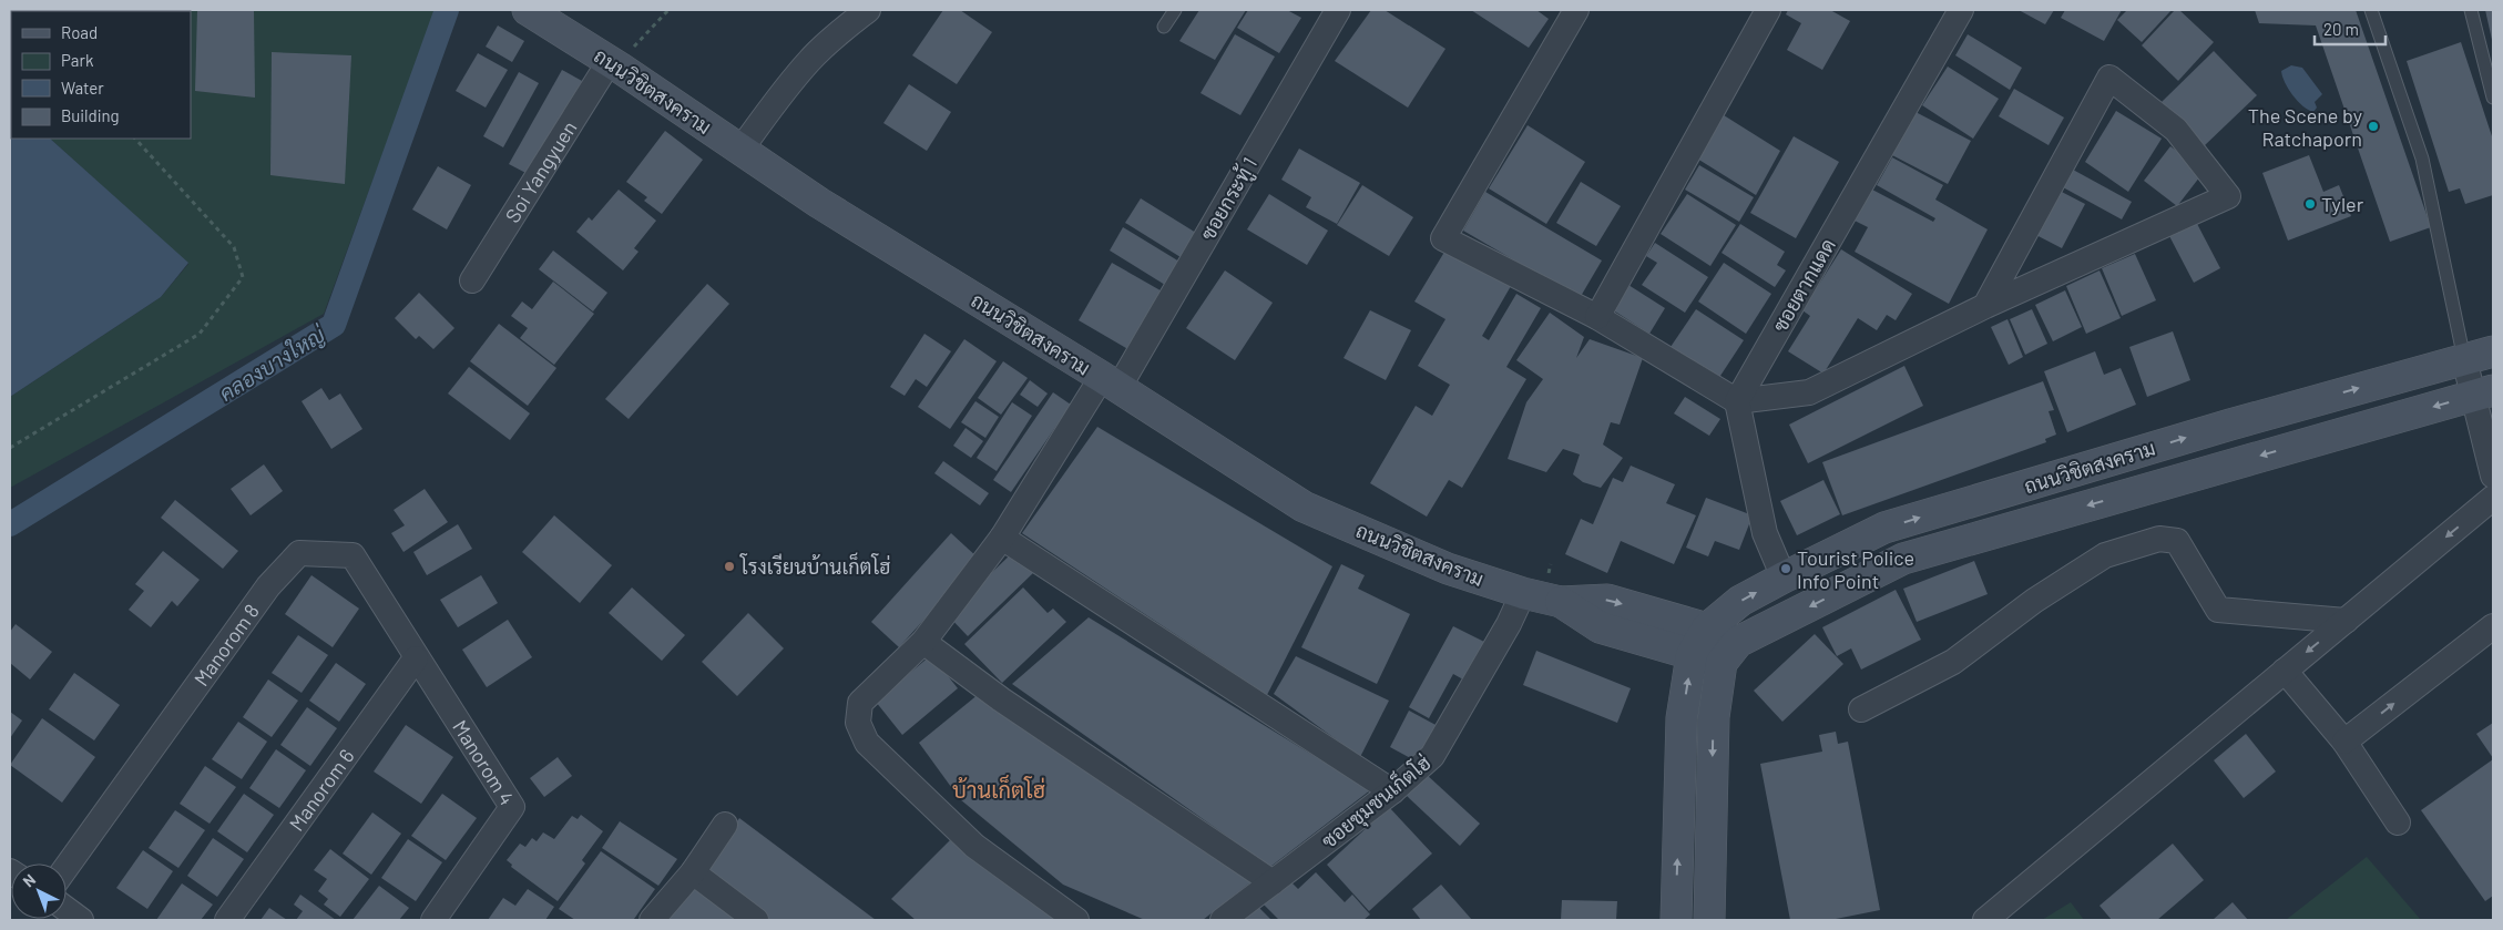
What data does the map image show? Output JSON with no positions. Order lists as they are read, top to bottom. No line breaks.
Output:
{"streets":{"main road":["ถนนวิชิตสงคราม"],"street":["Soi Yangyuen","ซอยกระทู้ 1","ซอยตากแดด","Manorom 8","Manorom 4","Manorom 6","ซอยชุมชนเก็ตโฮ่"]},"crossings":[["ถนนวิชิตสงคราม","Soi Yangyuen"],["ถนนวิชิตสงคราม","ซอยกระทู้ 1"],["ถนนวิชิตสงคราม","ซอยชุมชนเก็ตโฮ่"],["Manorom 8","Manorom 4"],["Manorom 8","Manorom 6"],["Manorom 4","Manorom 6"]],"districts":["บ้านเก็ตโฮ่"],"water":["คลองบางใหญ่"],"places":["The Scene by Ratchaporn","Tyler","โรงเรียนบ้านเก็ตโฮ่","Tourist Police Info Point"],"legend":["Road","Park","Water","Building"],"scale_bar":"20 m","north":"top left"}
